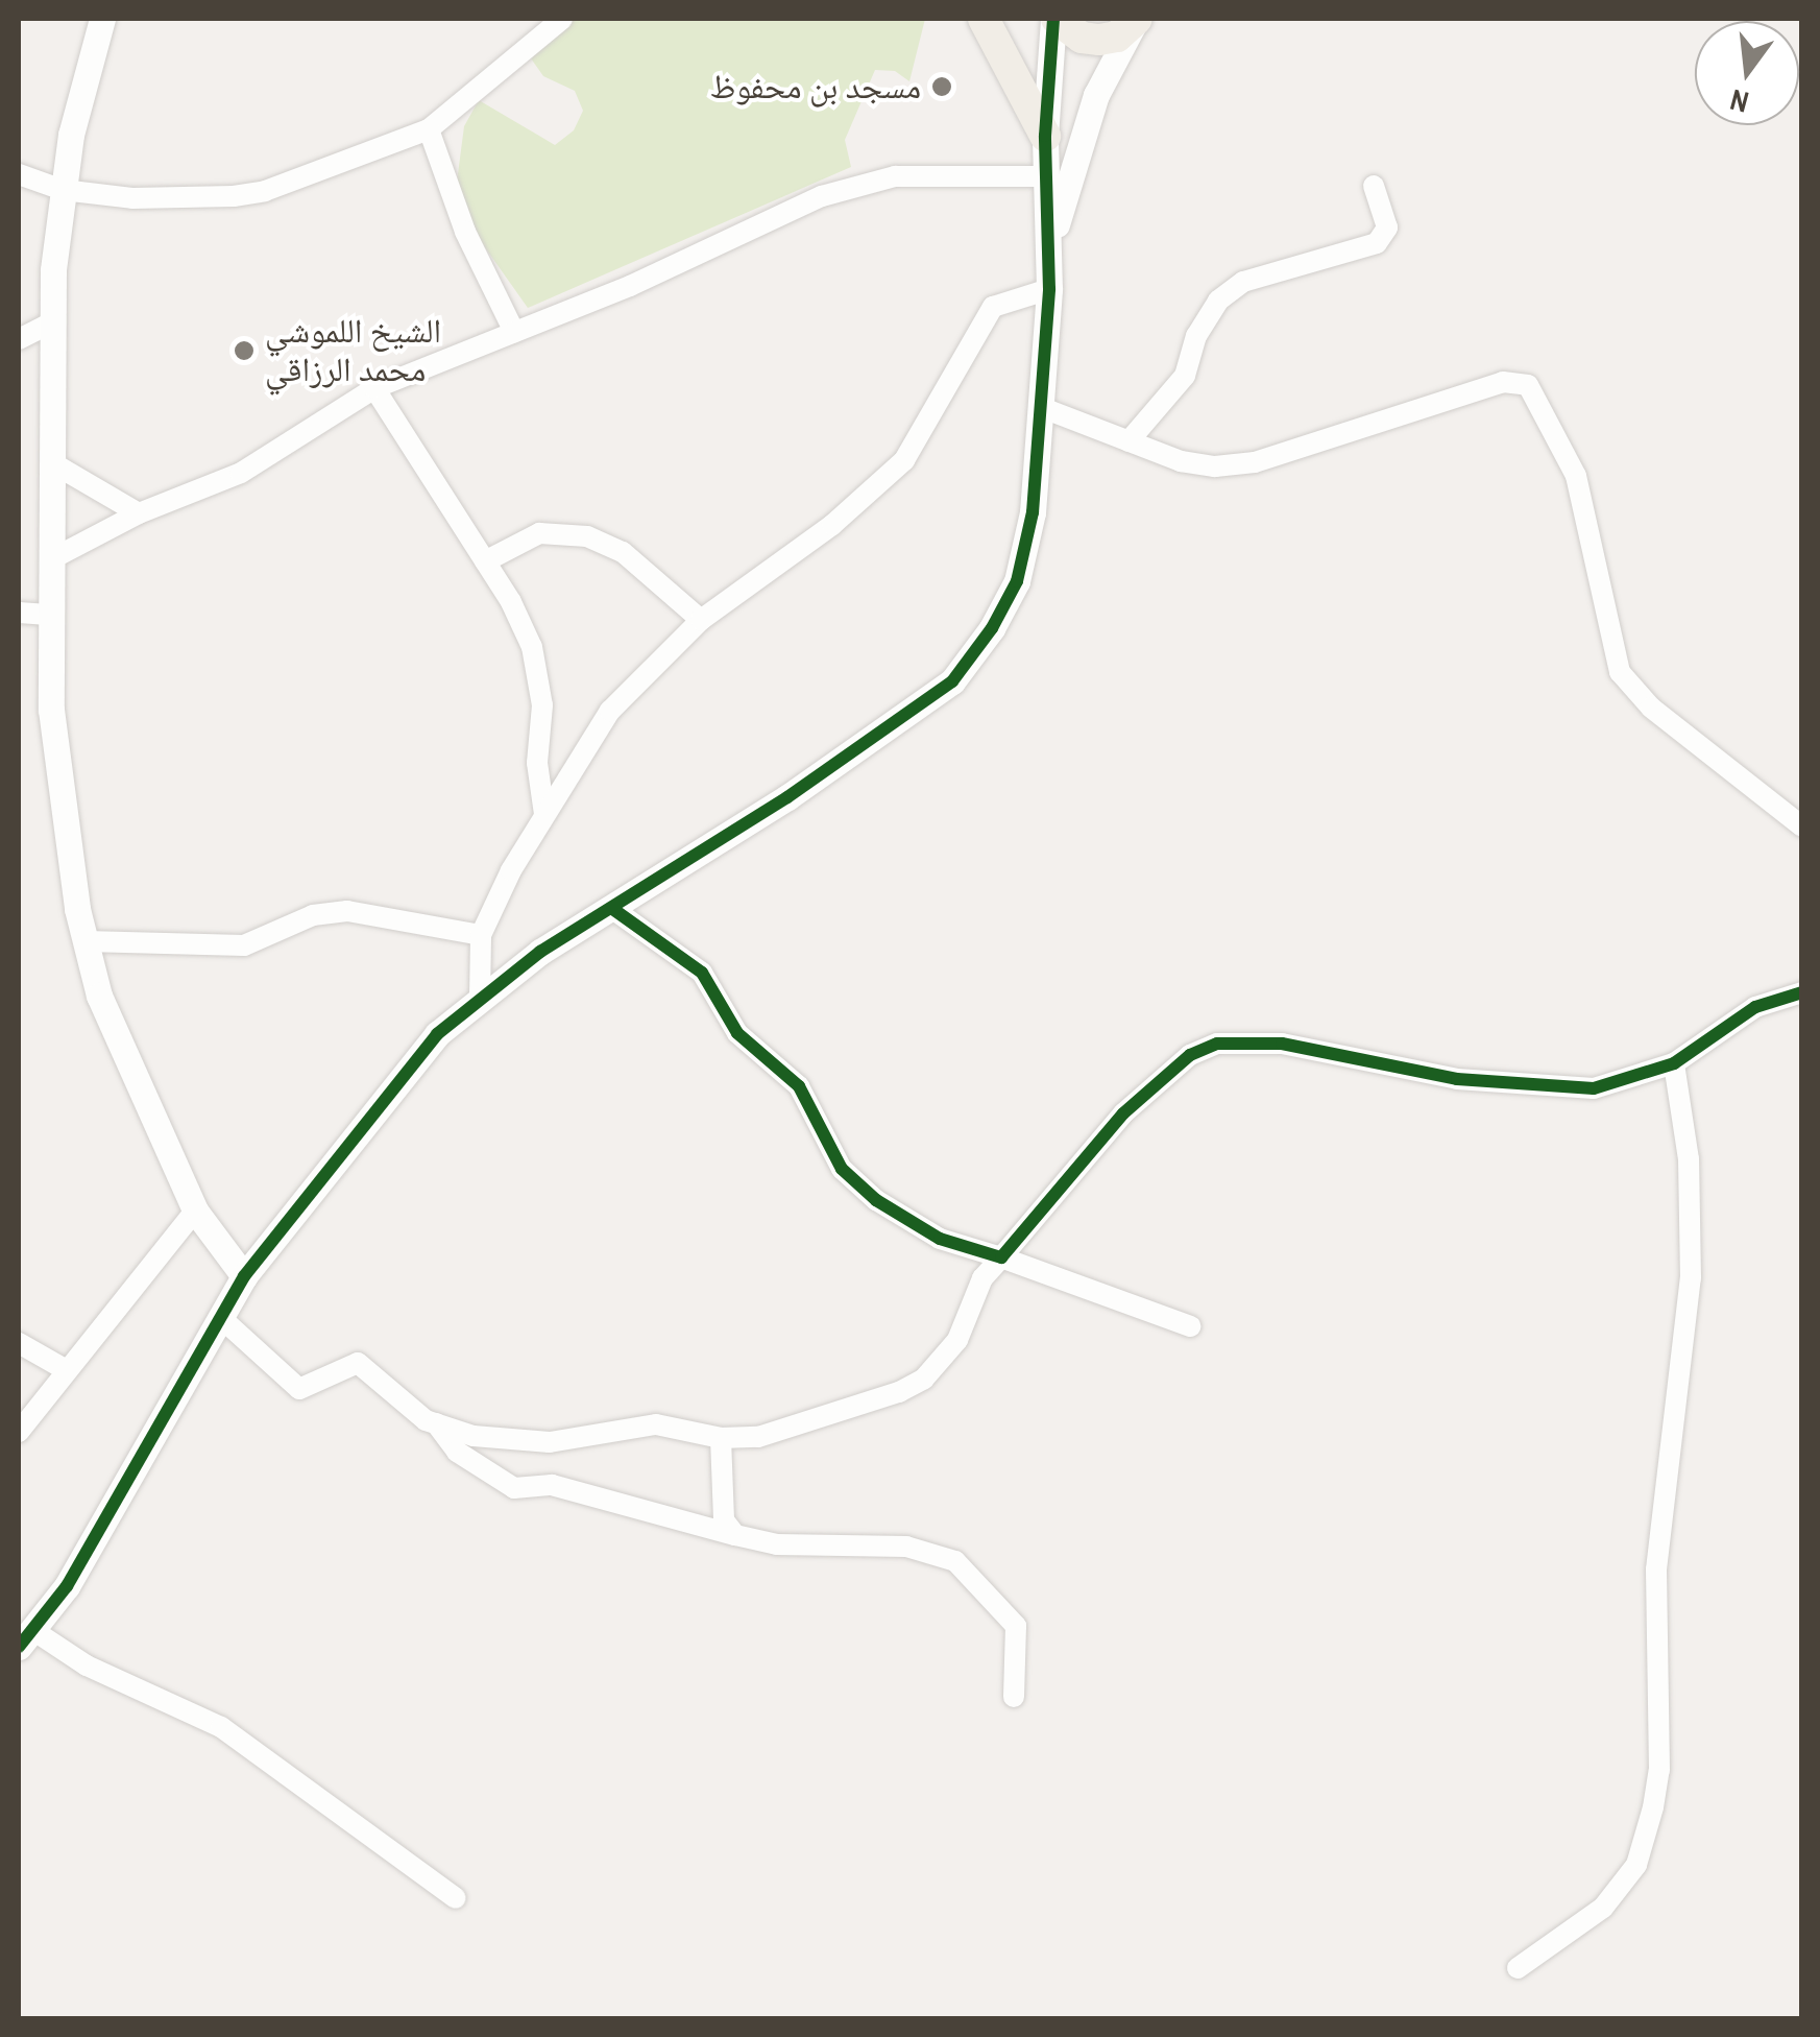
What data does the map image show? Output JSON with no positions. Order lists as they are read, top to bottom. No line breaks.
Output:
{"places":["مسجد بن محفوظ","الشيخ اللموشي محمد الرزاقي"],"north":"bottom"}
